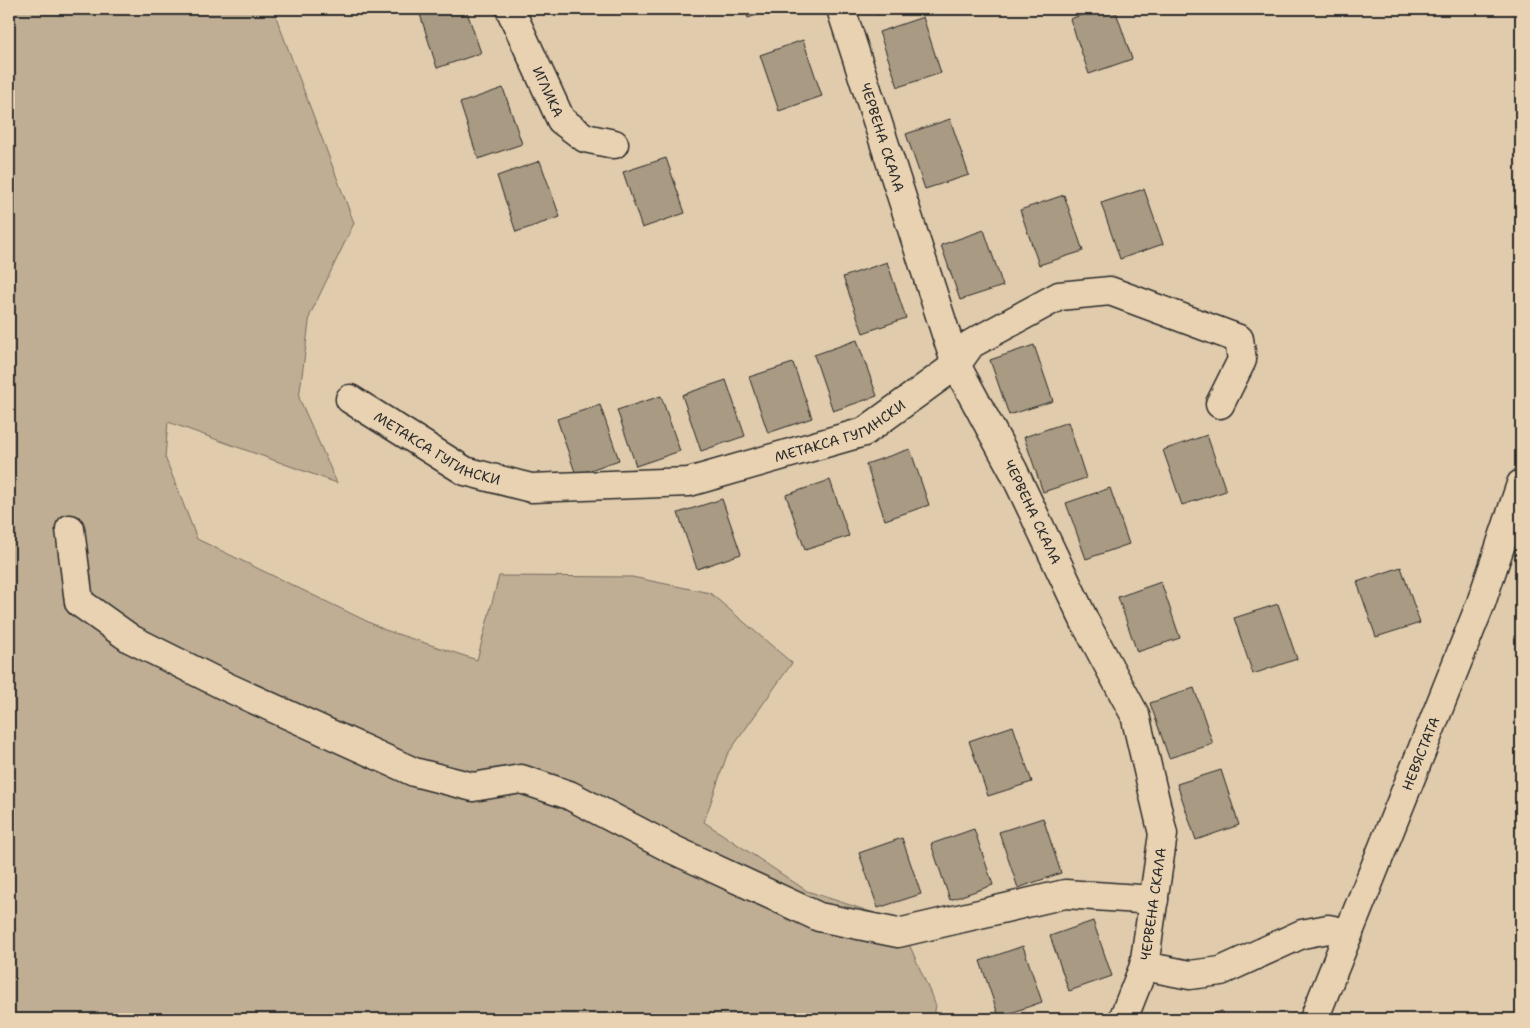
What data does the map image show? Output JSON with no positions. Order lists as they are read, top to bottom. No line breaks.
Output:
{"streets":{"street":["ИГЛИКА","ЧЕРВЕНА СКАЛА","МЕТАКСА ГУГИНСКИ","НЕВЯСТАТА"]},"crossings":[["ЧЕРВЕНА СКАЛА","МЕТАКСА ГУГИНСКИ"]]}
